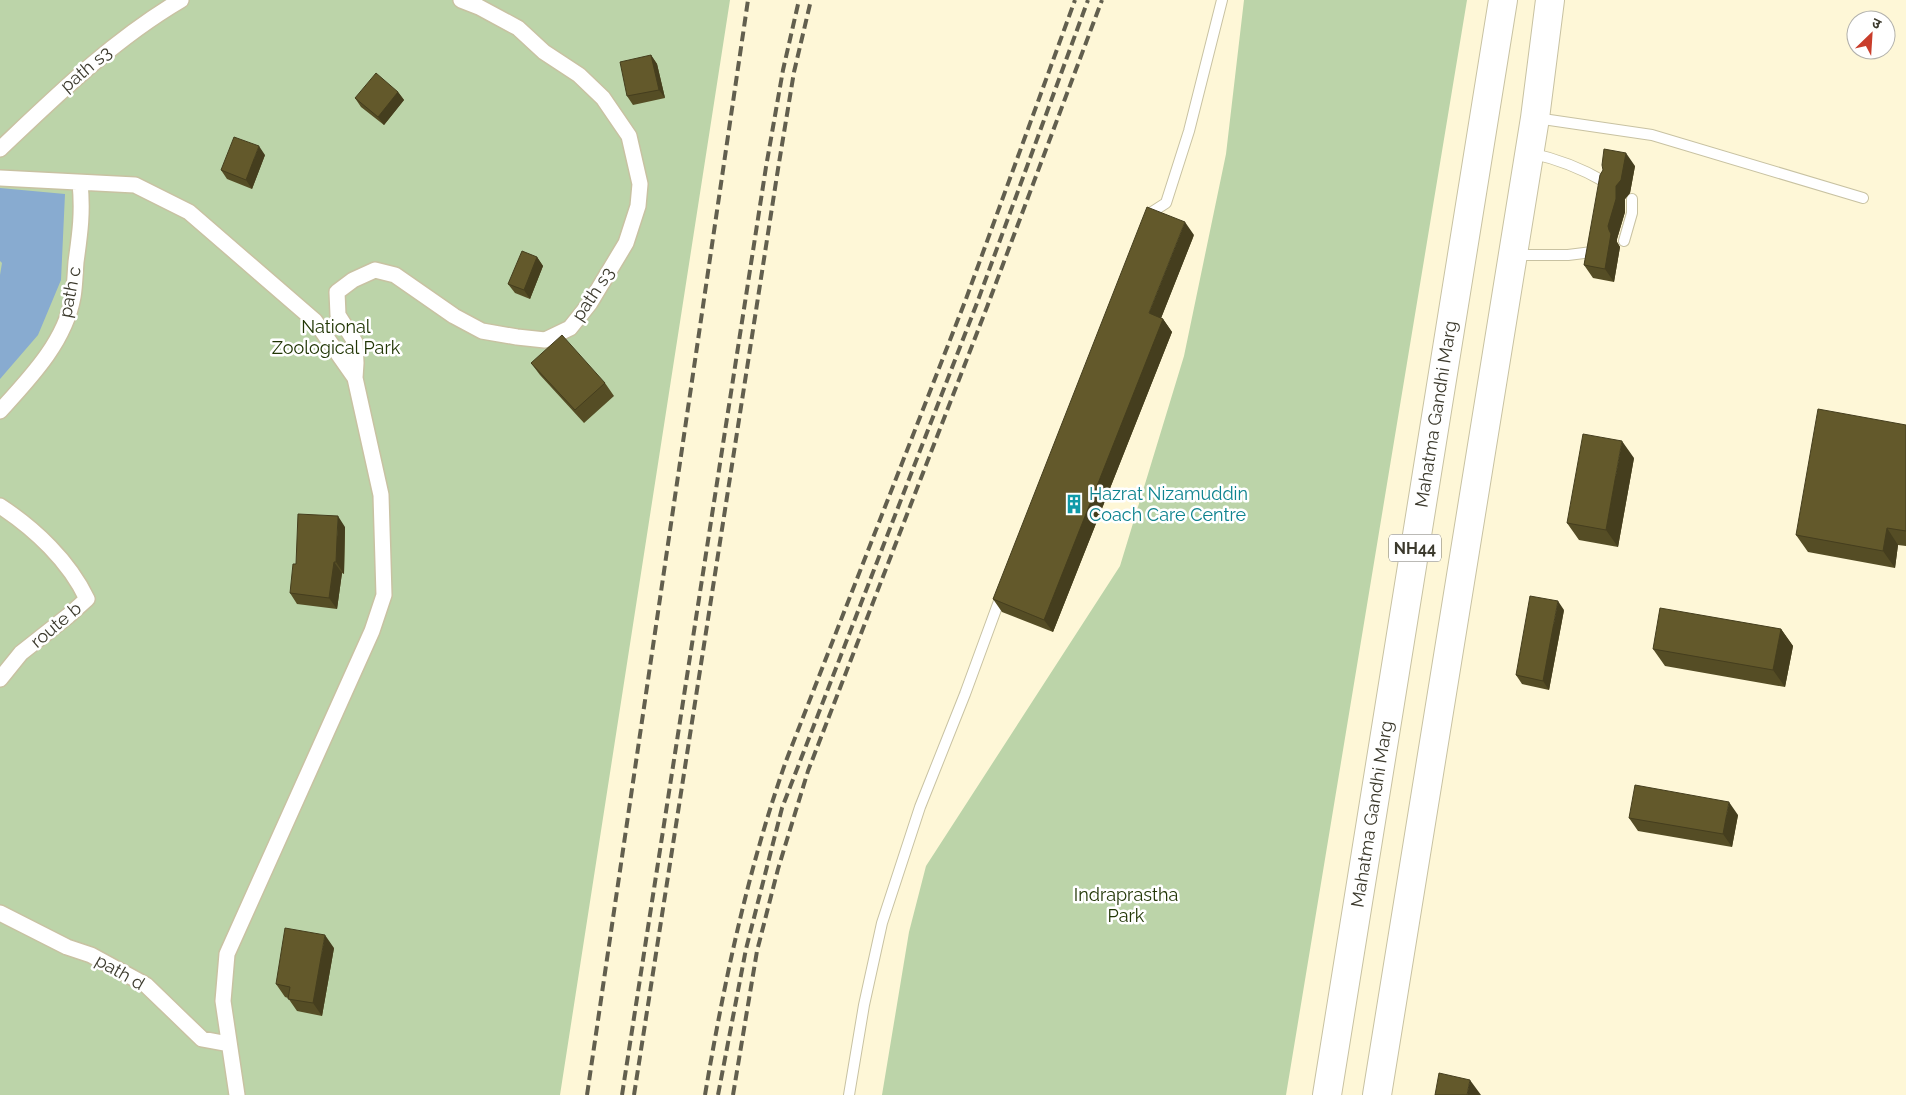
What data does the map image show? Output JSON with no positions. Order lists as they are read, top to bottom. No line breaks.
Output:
{"streets":{"highway":["Mahatma Gandhi Marg","NH44"],"street":["path s3","path c","route b","path d"]},"parks":["National Zoological Park","Indraprastha Park"],"places":{"building":["Hazrat Nizamuddin Coach Care Centre"]},"north":"top right"}
